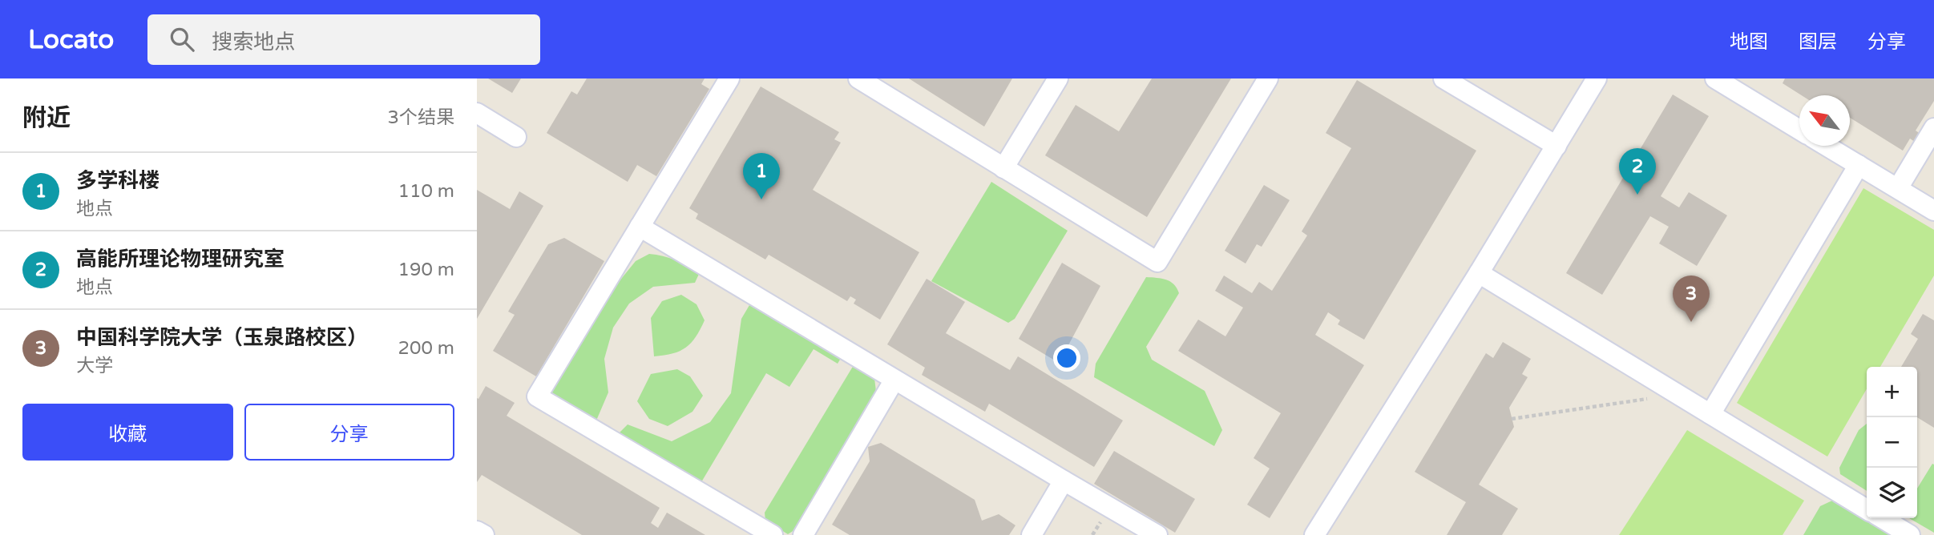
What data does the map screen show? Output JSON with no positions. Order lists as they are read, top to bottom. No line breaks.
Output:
{"north":"top left","page":{"header":"Locato","search":"搜索地点","nav":["地图","图层","分享"],"heading":["附近","3个结果"],"pins":["2","1","3"],"list":[{"mark":"1","name":"多学科楼","note":"地点","value":"110 m"},{"mark":"2","name":"高能所理论物理研究室","note":"地点","value":"190 m"},{"mark":"3","name":"中国科学院大学（玉泉路校区）","note":"大学","value":"200 m"}],"map_buttons":["+","−"],"buttons":["收藏","分享"]}}
